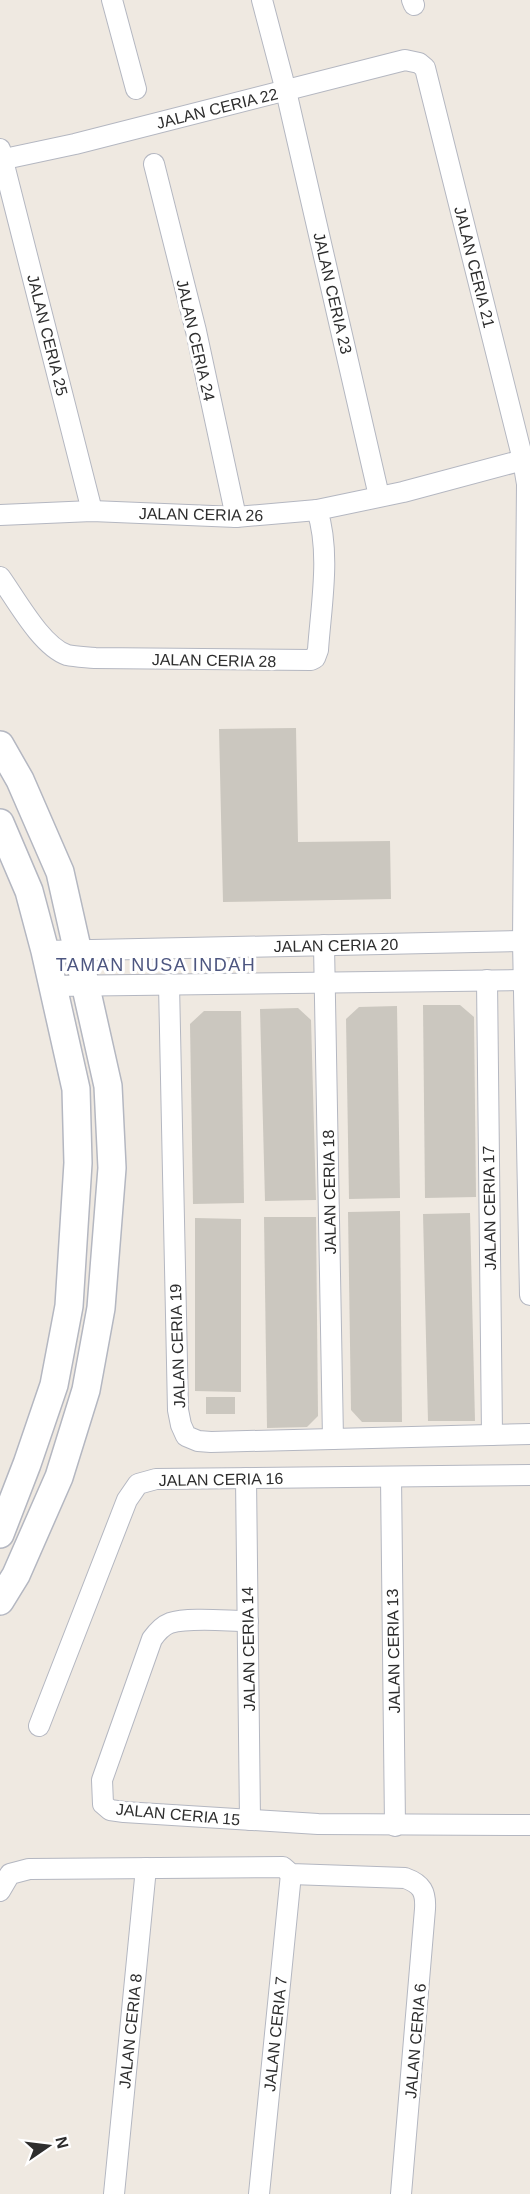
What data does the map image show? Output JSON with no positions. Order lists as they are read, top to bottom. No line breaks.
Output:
{"streets":{"street":["JALAN CERIA 22","JALAN CERIA 21","JALAN CERIA 23","JALAN CERIA 25","JALAN CERIA 24","JALAN CERIA 26","JALAN CERIA 28","JALAN CERIA 20","JALAN CERIA 18","JALAN CERIA 17","JALAN CERIA 19","JALAN CERIA 16","JALAN CERIA 14","JALAN CERIA 13","JALAN CERIA 15","JALAN CERIA 8","JALAN CERIA 7","JALAN CERIA 6"]},"crossings":[["JALAN CERIA 22","JALAN CERIA 21"],["JALAN CERIA 22","JALAN CERIA 23"],["JALAN CERIA 22","JALAN CERIA 25"],["JALAN CERIA 21","JALAN CERIA 26"],["JALAN CERIA 21","JALAN CERIA 20"],["JALAN CERIA 23","JALAN CERIA 26"],["JALAN CERIA 25","JALAN CERIA 26"],["JALAN CERIA 24","JALAN CERIA 26"],["JALAN CERIA 26","JALAN CERIA 28"],["JALAN CERIA 20","JALAN CERIA 18"],["JALAN CERIA 18","JALAN CERIA 19"],["JALAN CERIA 17","JALAN CERIA 19"],["JALAN CERIA 16","JALAN CERIA 14"],["JALAN CERIA 16","JALAN CERIA 13"],["JALAN CERIA 14","JALAN CERIA 15"],["JALAN CERIA 13","JALAN CERIA 15"],["JALAN CERIA 7","JALAN CERIA 6"]],"districts":["TAMAN NUSA INDAH"],"north":"right"}
